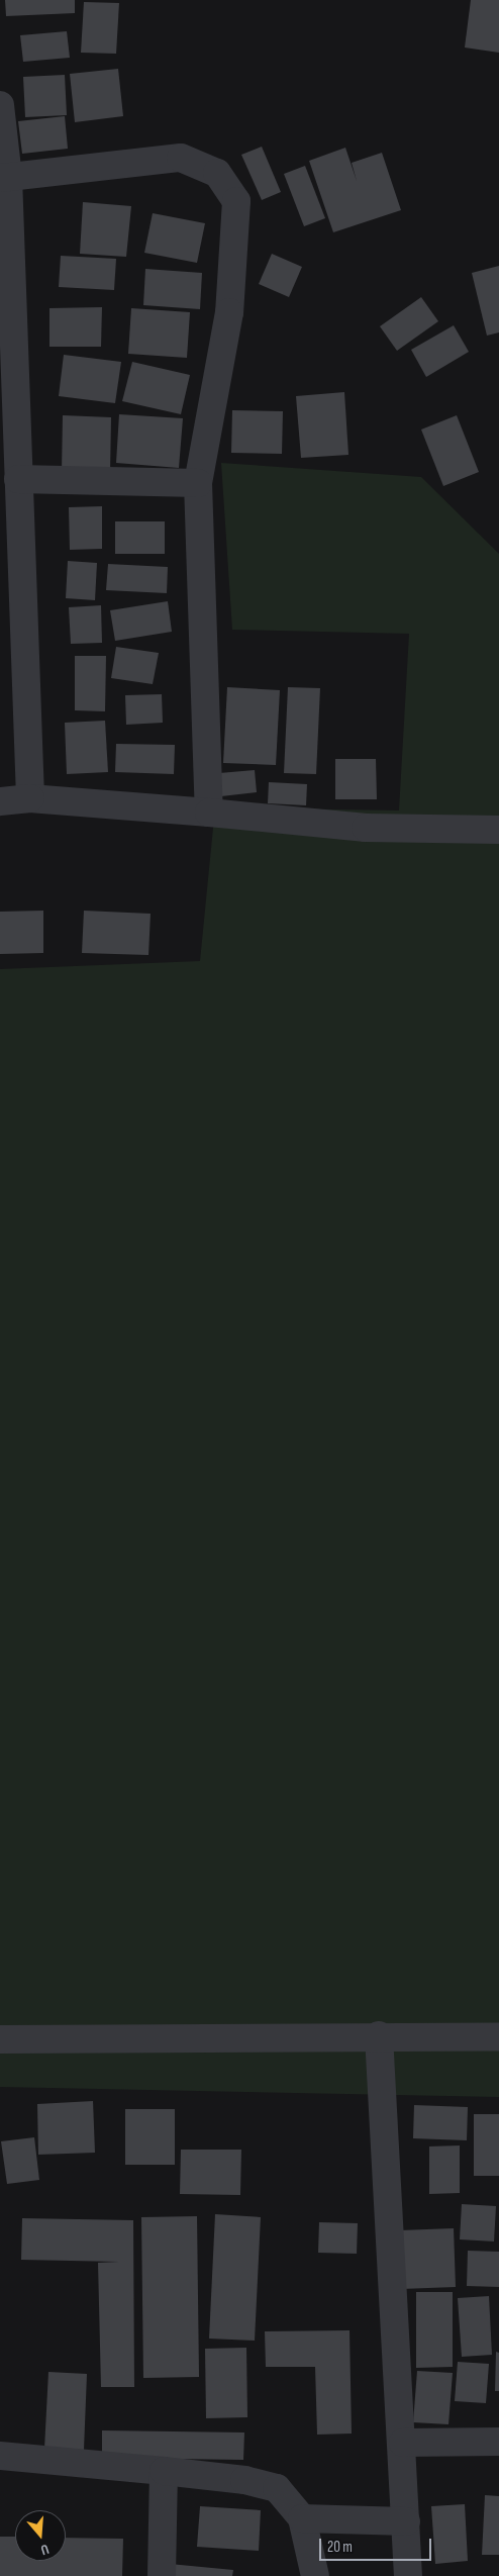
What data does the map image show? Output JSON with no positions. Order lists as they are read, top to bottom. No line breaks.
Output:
{"scale_bar":"20 m","north":"bottom"}
